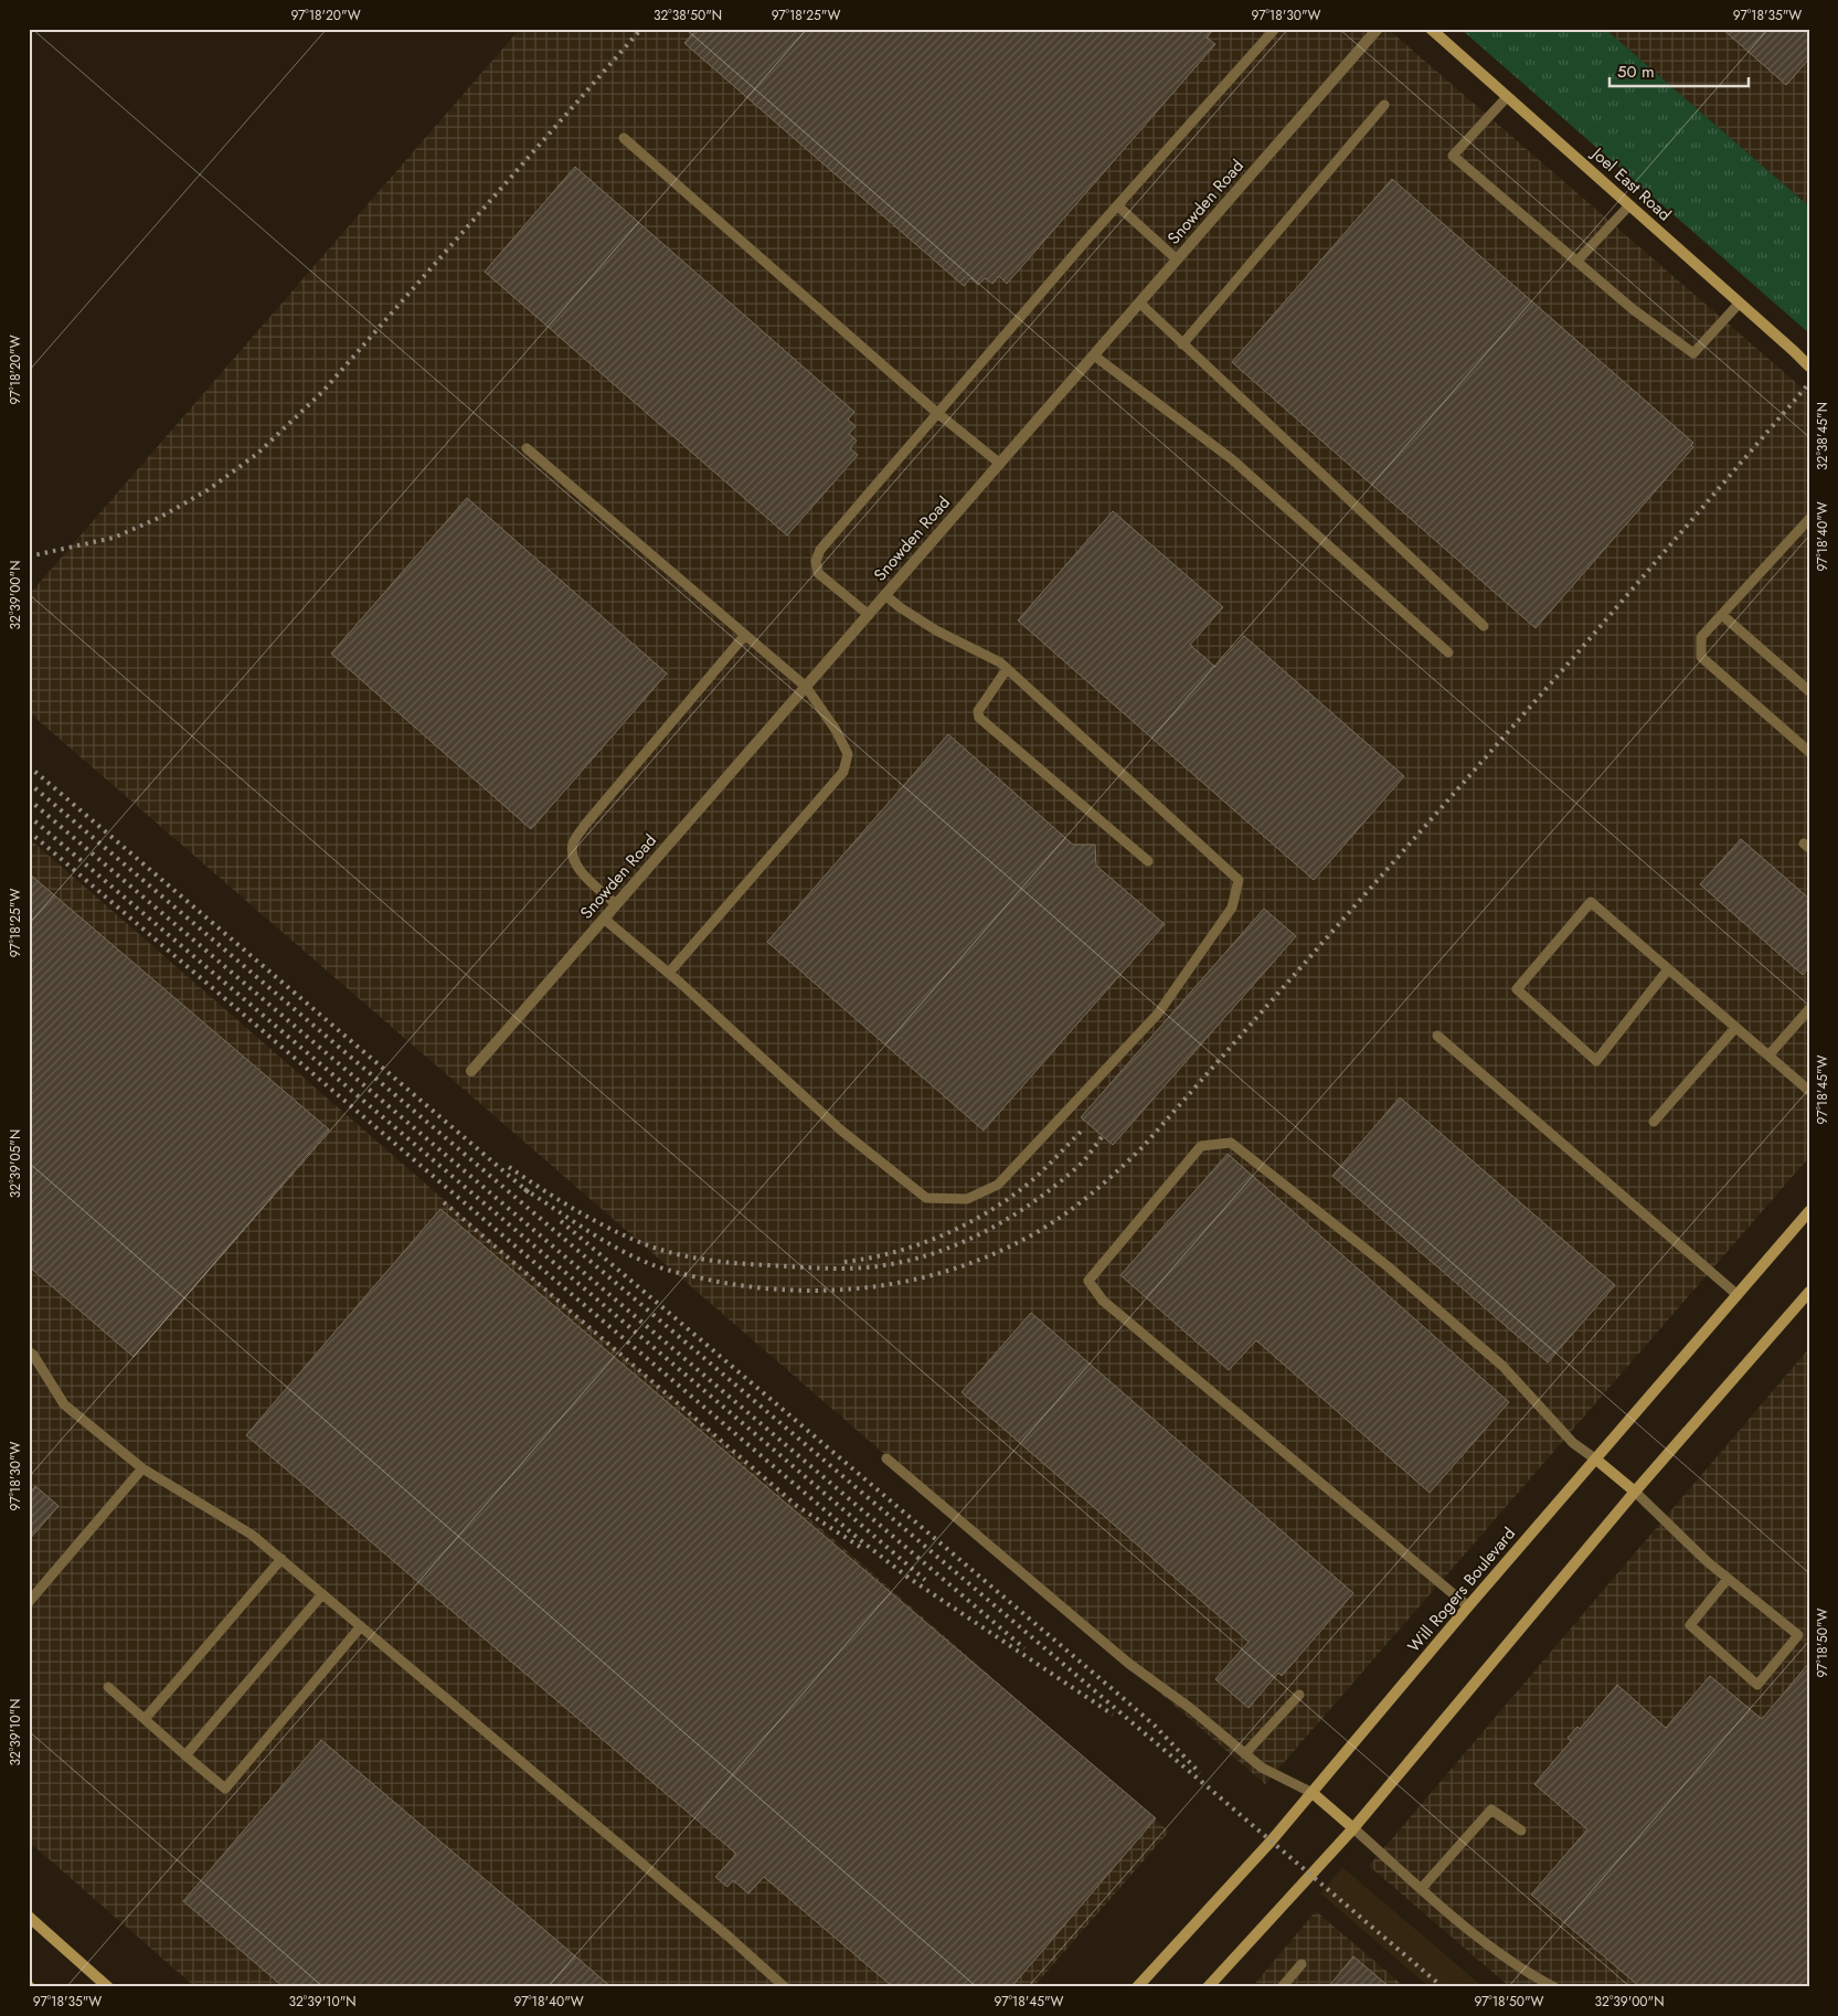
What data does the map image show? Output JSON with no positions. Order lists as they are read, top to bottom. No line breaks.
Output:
{"streets":{"main road":["Joel East Road","Will Rogers Boulevard"],"street":["Snowden Road"]},"scale_bar":"50 m","coordinates":["97°18'20\"W","32°38'50\"N","97°18'25\"W","97°18'30\"W","97°18'35\"W","32°38'45\"N","97°18'40\"W","32°39'00\"N","97°18'45\"W","32°39'05\"N","97°18'50\"W","32°39'10\"N"]}
